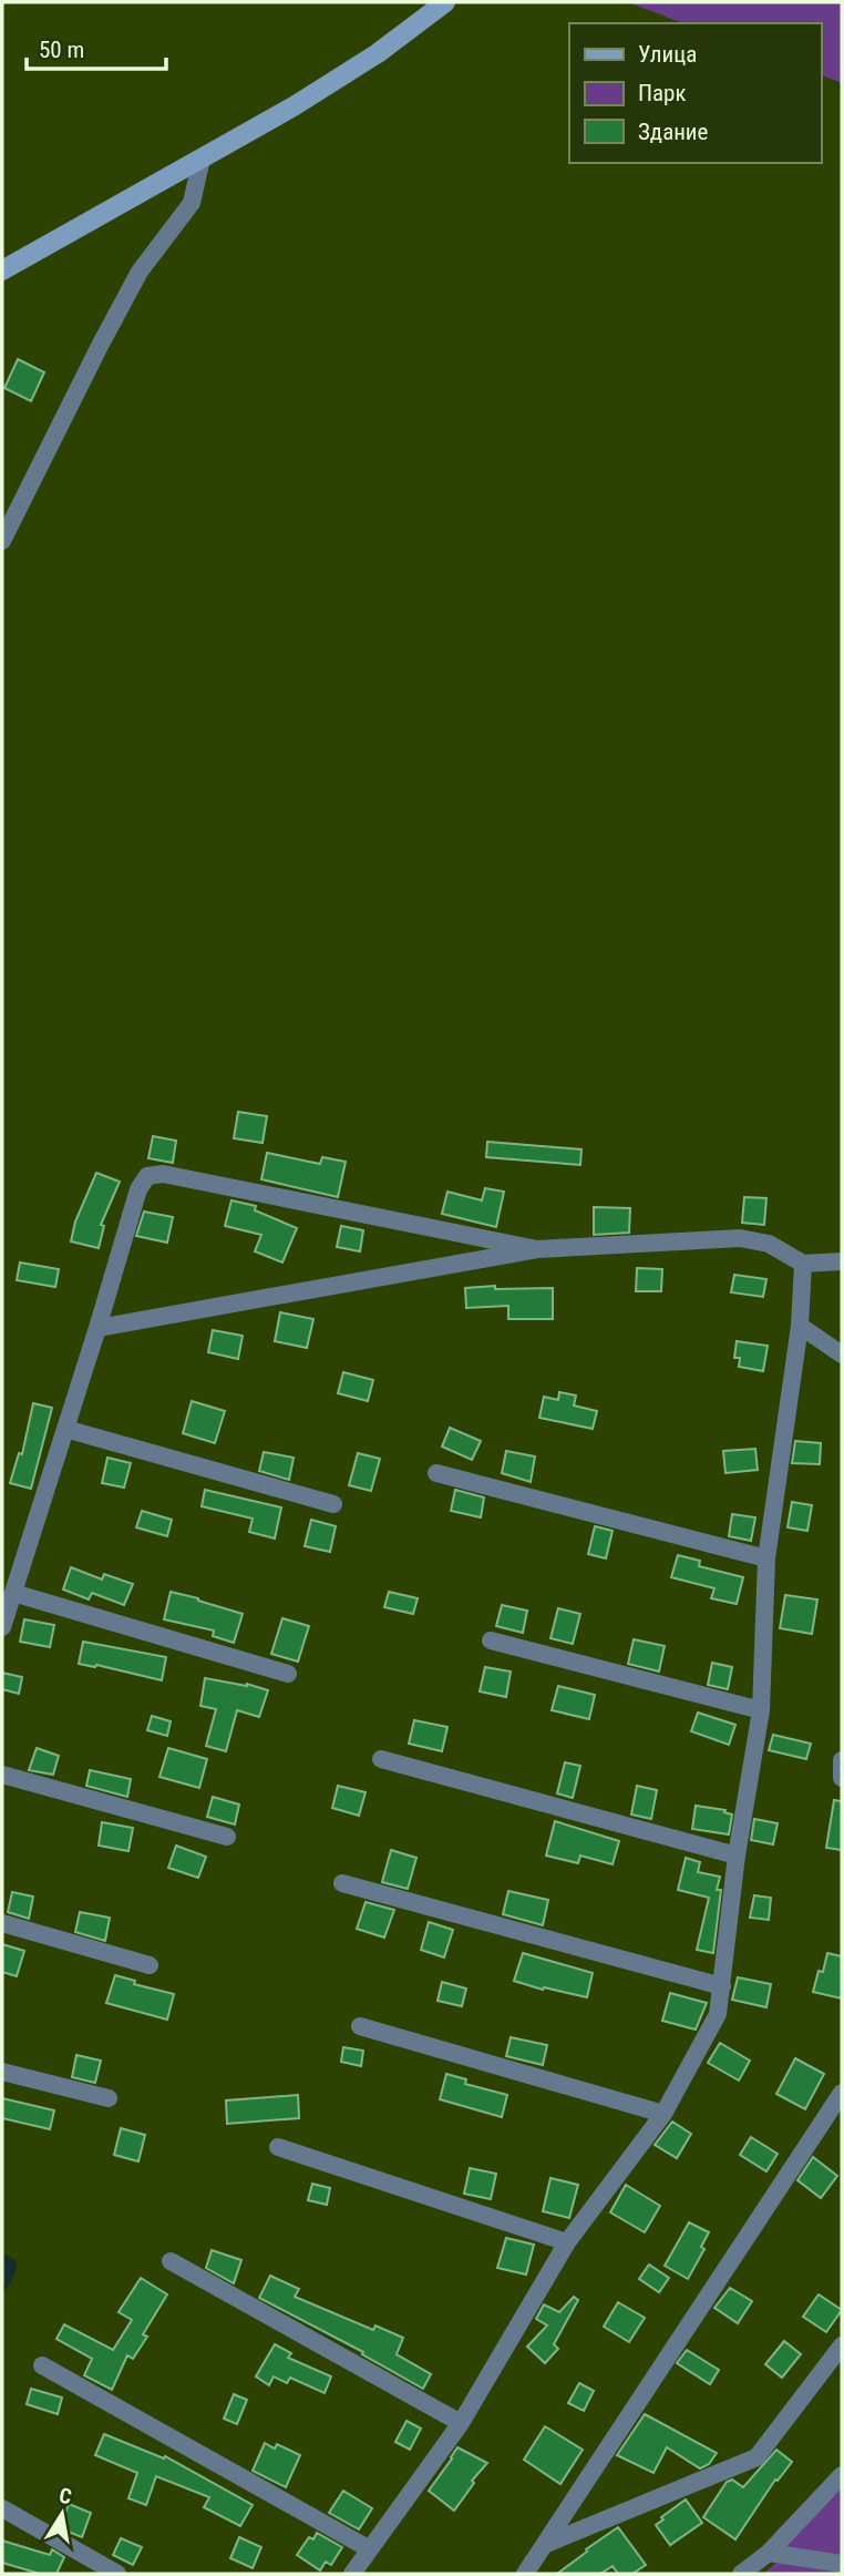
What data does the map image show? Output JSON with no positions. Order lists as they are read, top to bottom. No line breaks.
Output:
{"legend":["Улица","Парк","Здание"],"scale_bar":"50 m","north":"top"}
